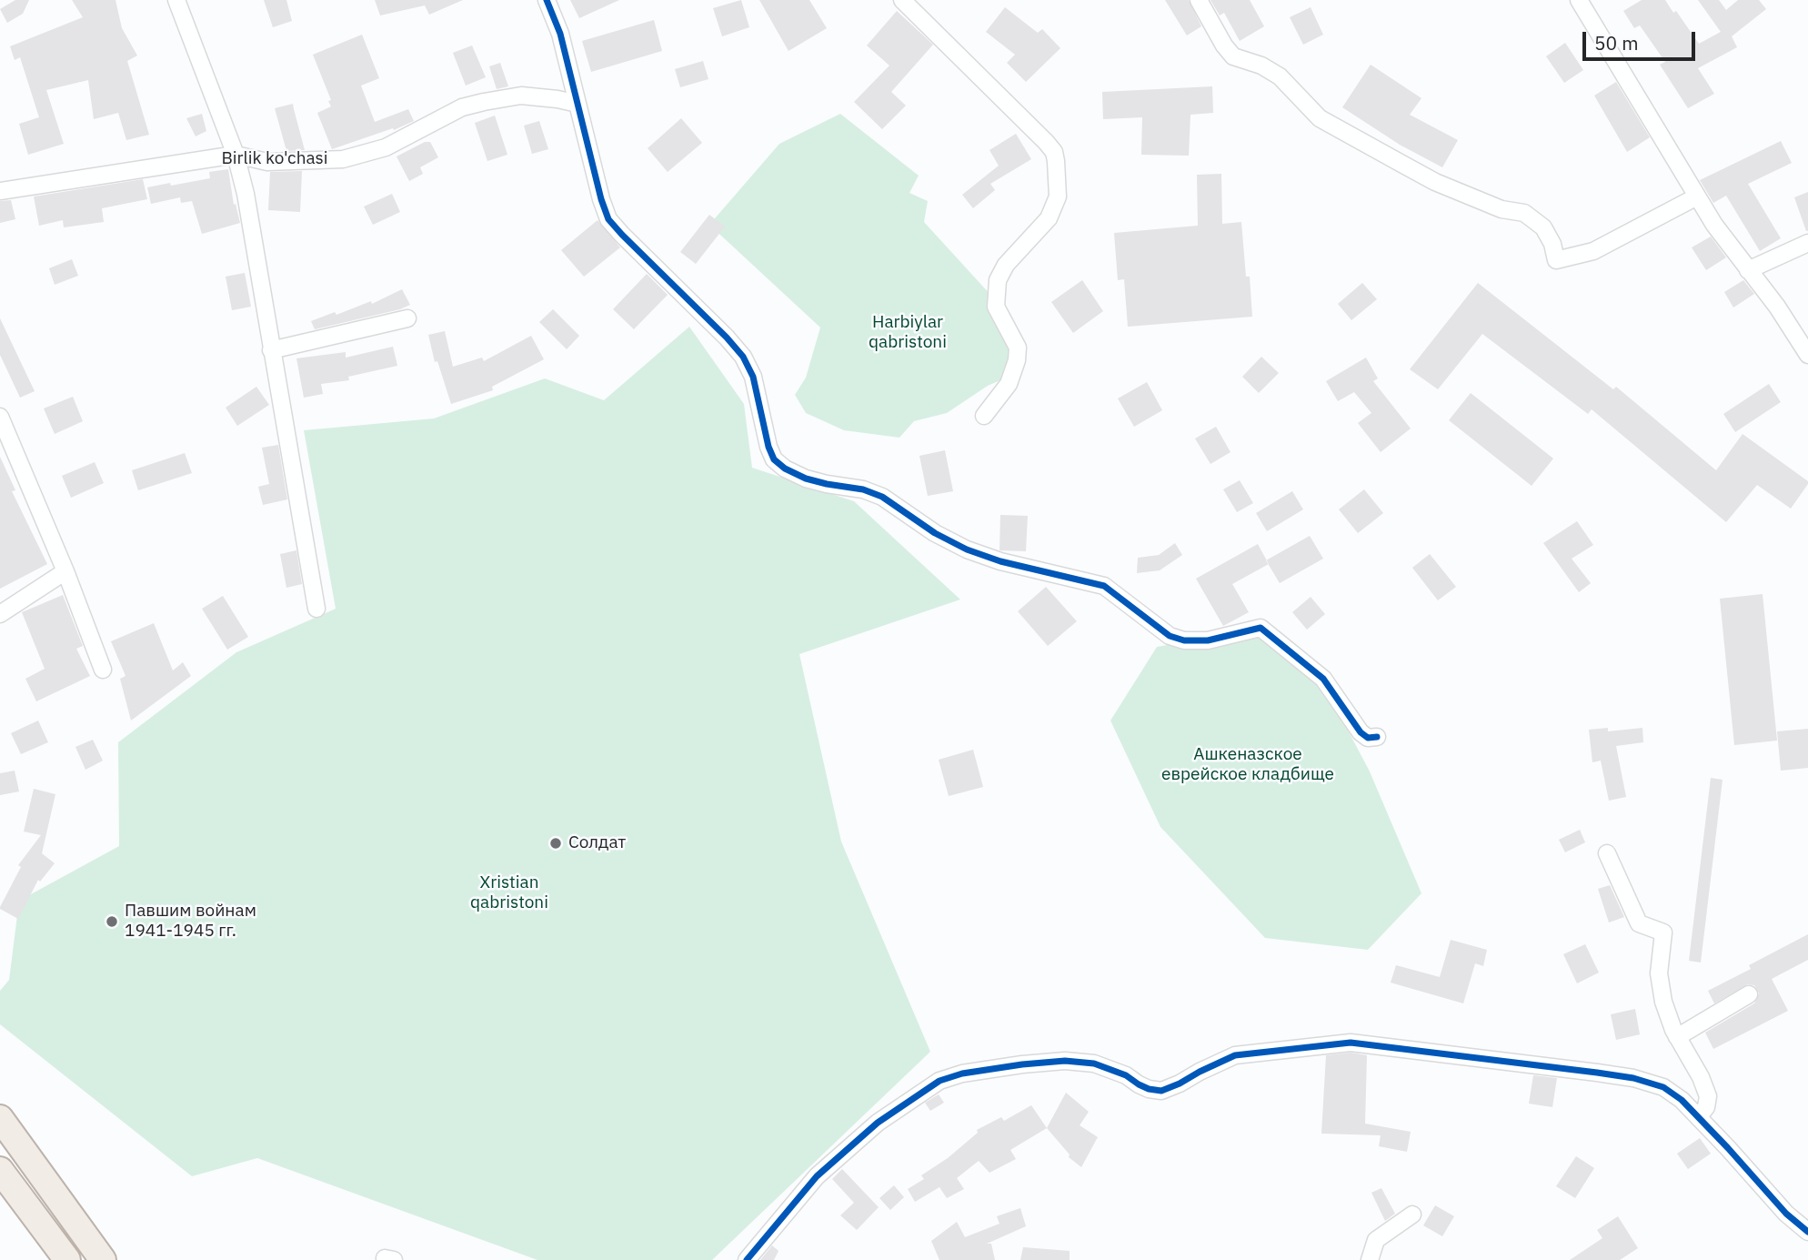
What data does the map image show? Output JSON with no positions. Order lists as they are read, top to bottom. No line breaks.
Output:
{"streets":{"street":["Birlik ko'chasi"]},"parks":["Harbiylar qabristoni","Ашкеназское еврейское кладбище","Xristian qabristoni"],"places":["Солдат","Павшим войнам 1941-1945 гг."],"scale_bar":"50 m"}
